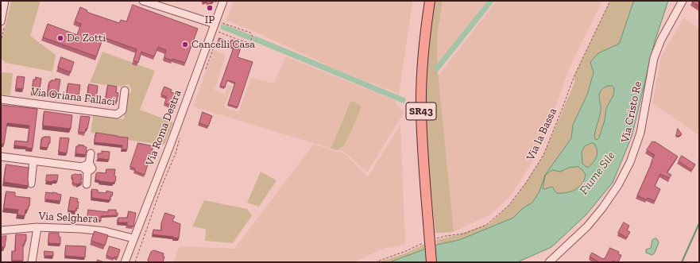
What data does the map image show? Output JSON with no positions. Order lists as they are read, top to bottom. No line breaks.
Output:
{"streets":{"main road":["SR43"],"street":["Via Oriana Fallaci","Via Cristo Re","Via Roma Destra","Via Selghera"],"path":["Via la Bassa"]},"crossings":[["Via Roma Destra","Via Selghera"]],"water":["Fiume Sile"],"places":["IP","De Zotti","Cancelli Casa"]}
